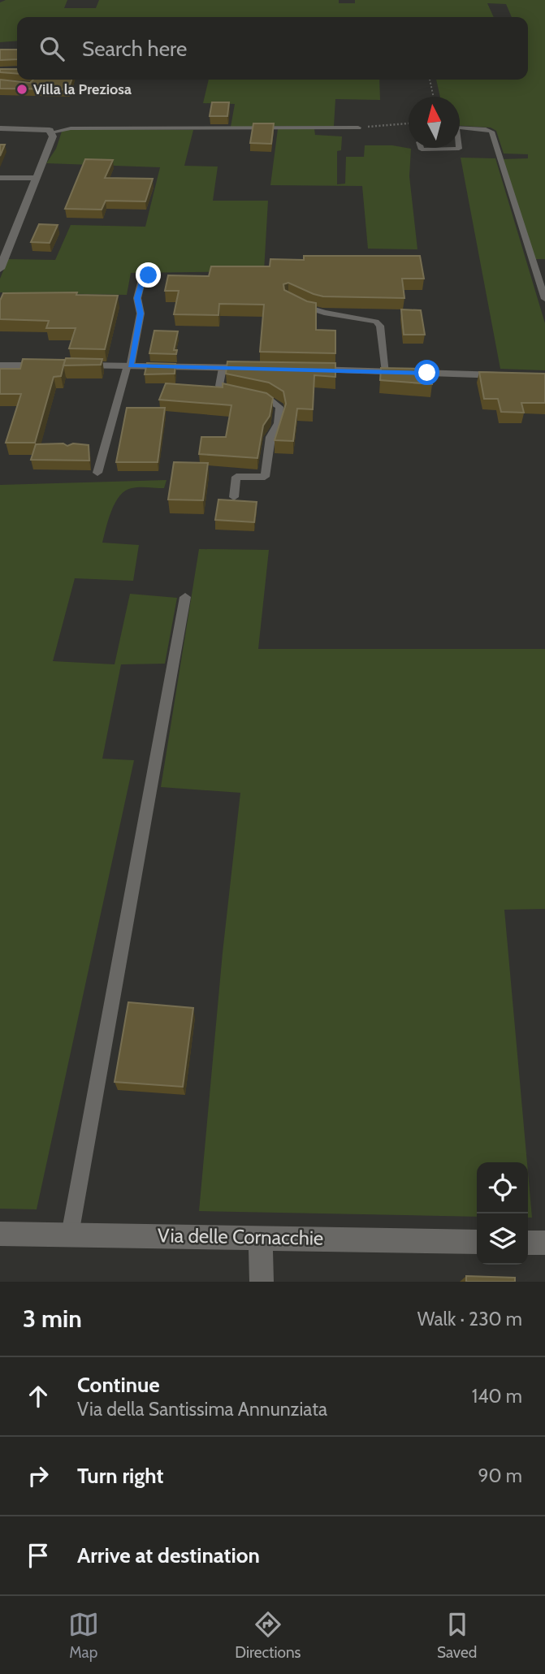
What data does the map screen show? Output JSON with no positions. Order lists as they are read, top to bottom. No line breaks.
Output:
{"streets":{"street":["Via delle Cornacchie"]},"places":["Villa la Preziosa"],"north":"top","page":{"search":"Search here","heading":["3 min","Walk · 230 m"],"list":[["Continue","Via della Santissima Annunziata","140 m"],["Turn right","90 m"],"Arrive at destination"],"nav":["Map","Directions","Saved"]}}
